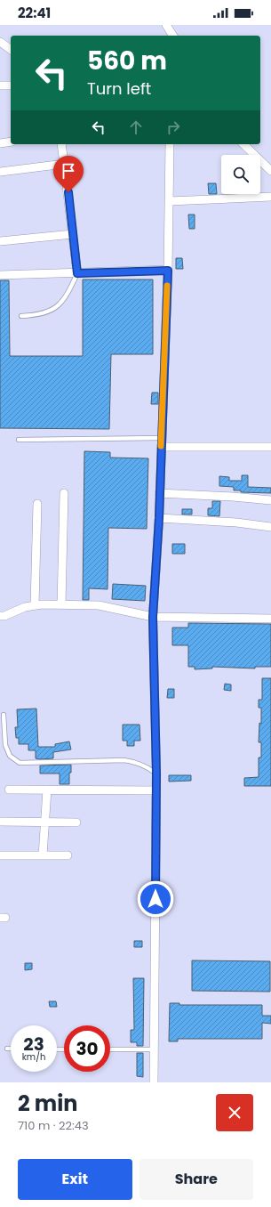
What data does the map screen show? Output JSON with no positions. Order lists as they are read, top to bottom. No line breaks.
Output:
{"page":{"status":"22:41","turn":["560 m","Turn left"],"speed":"23 km/h","limit":"30","heading":["2 min","710 m · 22:43"],"buttons":["Exit","Share"]}}
